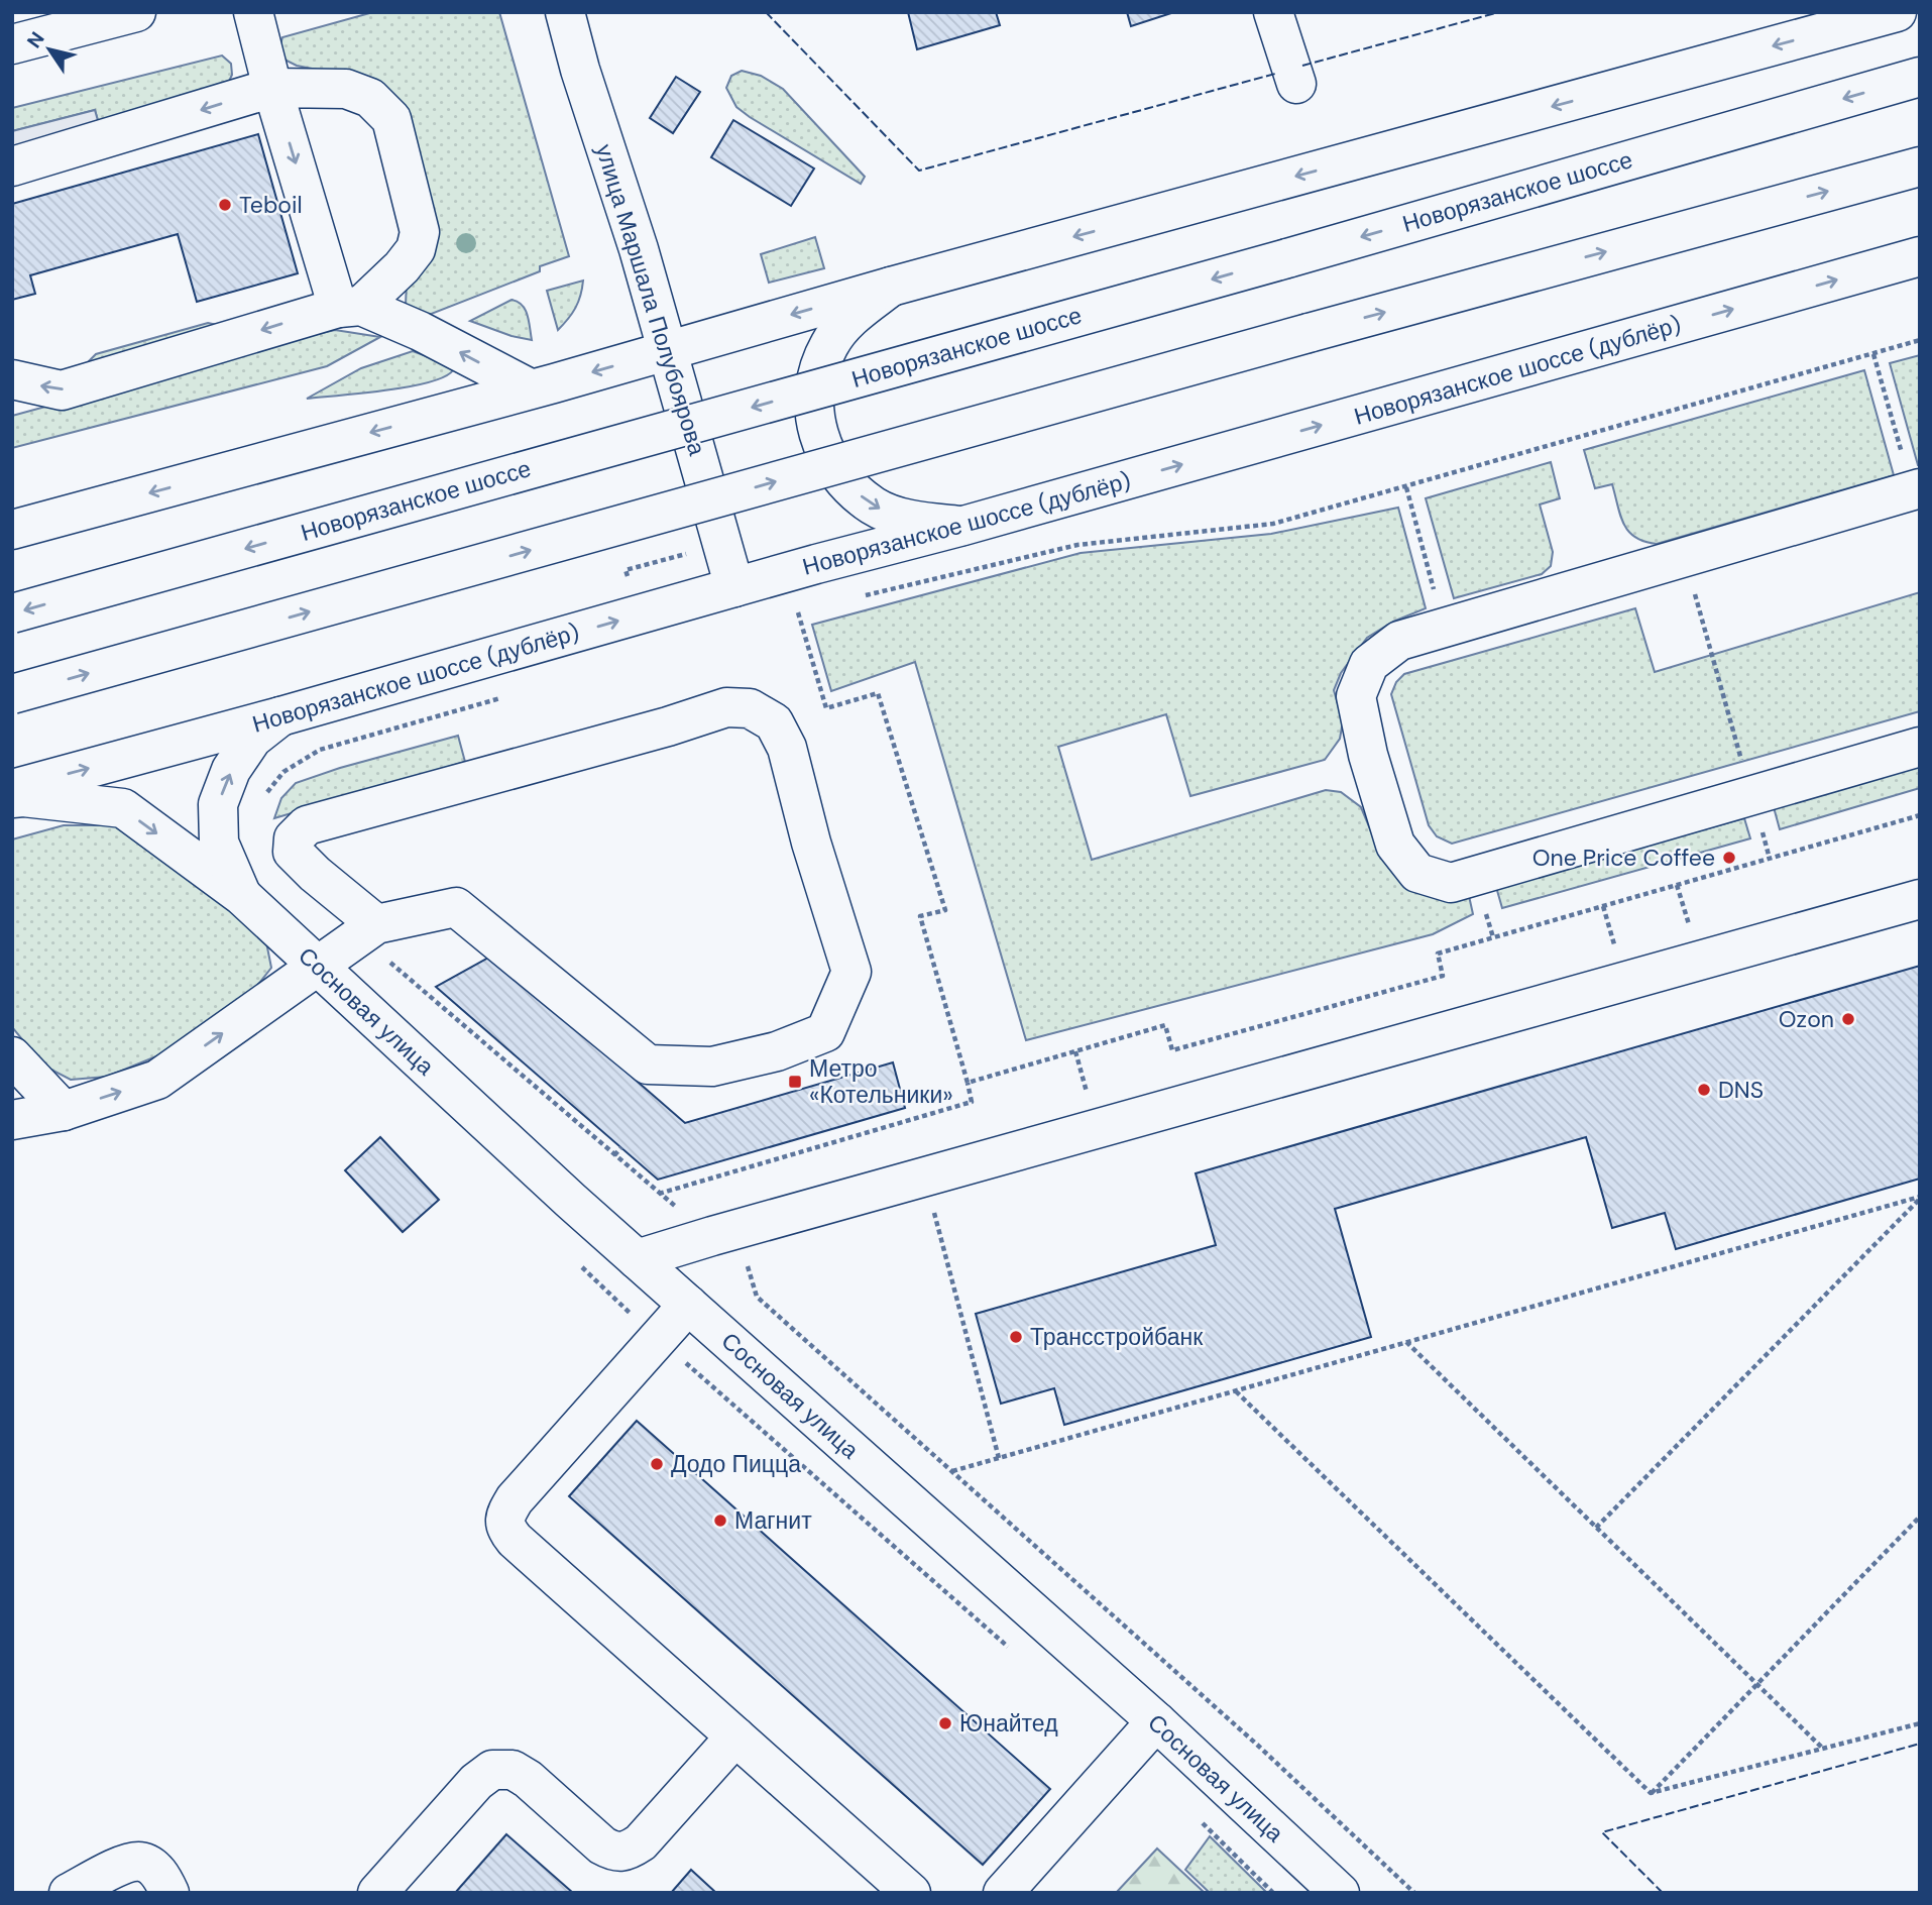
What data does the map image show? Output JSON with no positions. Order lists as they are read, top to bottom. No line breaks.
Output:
{"streets":{"main road":["Новорязанское шоссе","улица Маршала Полубоярова","Новорязанское шоссе (дублёр)","Сосновая улица"]},"crossings":[["улица Маршала Полубоярова","Новорязанское шоссе (дублёр)"],["Новорязанское шоссе (дублёр)","Сосновая улица"]],"places":{"other":["Teboil","One Price Coffee","Ozon","DNS","Трансстройбанк","Додо Пицца","Магнит","Юнайтед"],"transit":["Метро «Котельники»"]},"north":"top left"}
